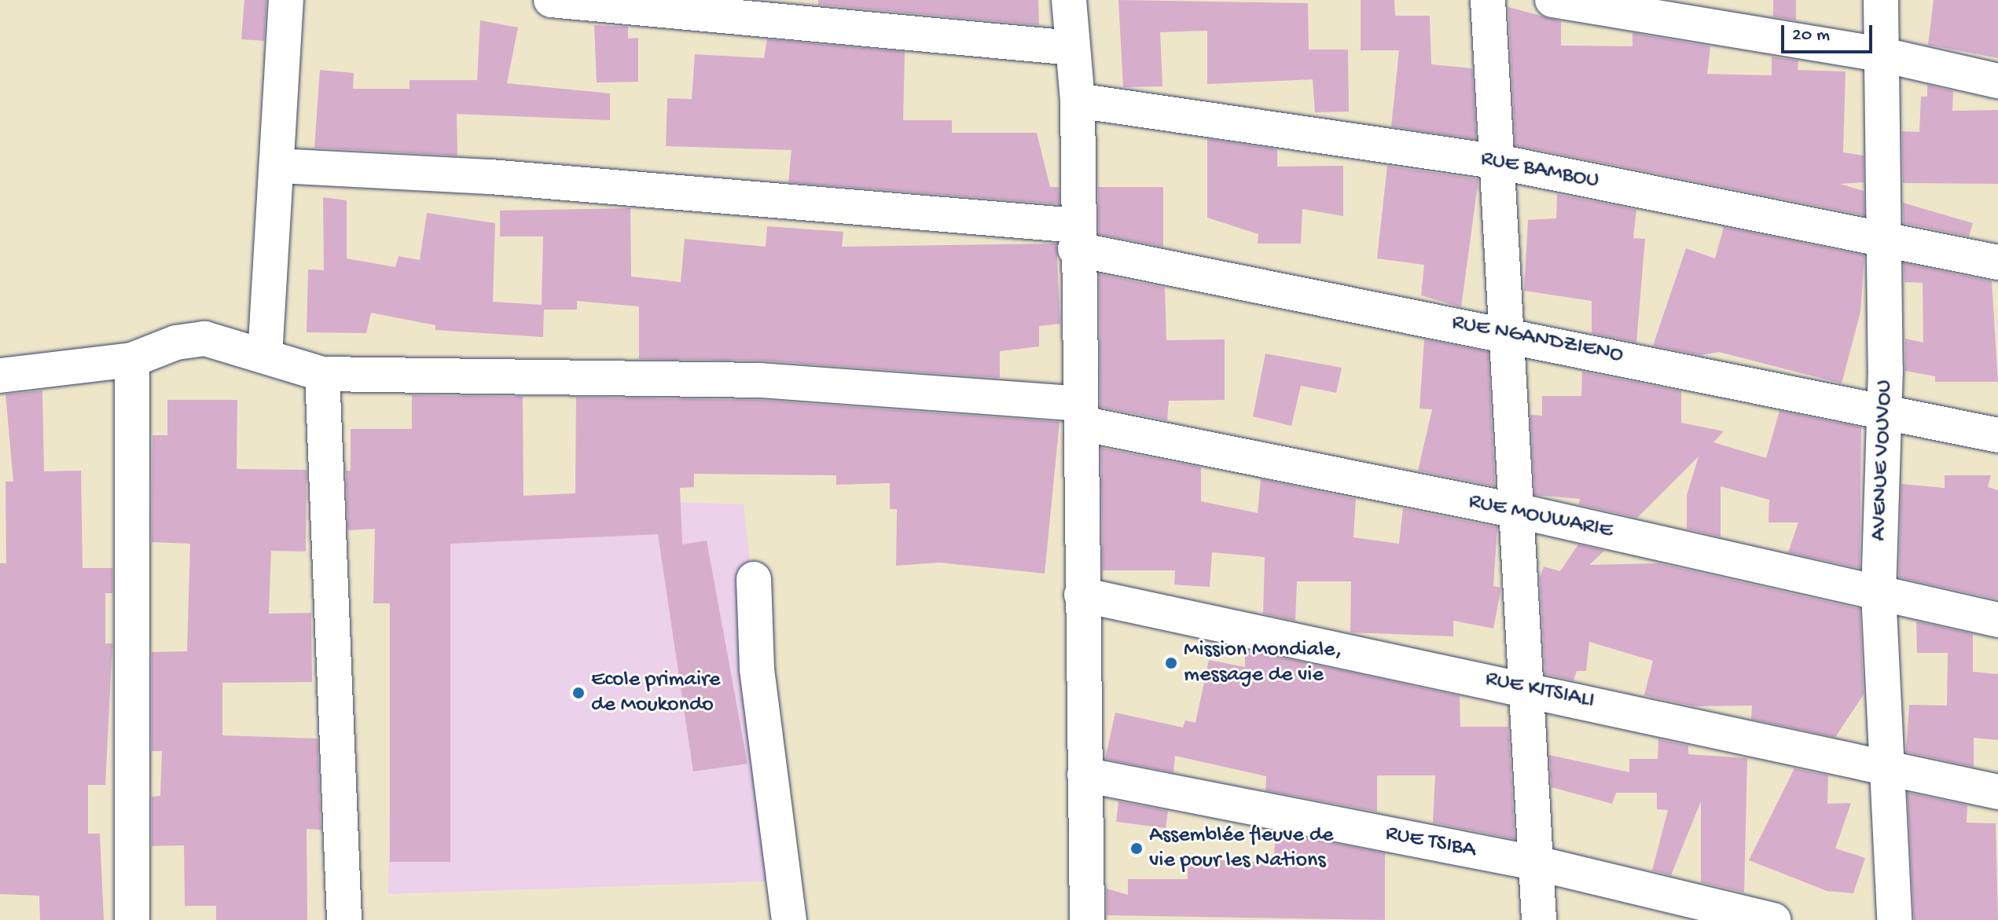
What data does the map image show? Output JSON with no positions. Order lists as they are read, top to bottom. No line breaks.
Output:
{"streets":{"street":["RUE BAMBOU","RUE NGANDZIENO","AVENUE VOUVOU","RUE MOUWARIE","RUE KITSIALI","RUE TSIBA"]},"crossings":[["RUE BAMBOU","AVENUE VOUVOU"],["RUE NGANDZIENO","AVENUE VOUVOU"],["AVENUE VOUVOU","RUE MOUWARIE"],["AVENUE VOUVOU","RUE KITSIALI"]],"places":["Mission Mondiale, message de vie","Ecole primaire de Moukondo","Assemblée fleuve de vie pour les Nations"],"scale_bar":"20 m"}
